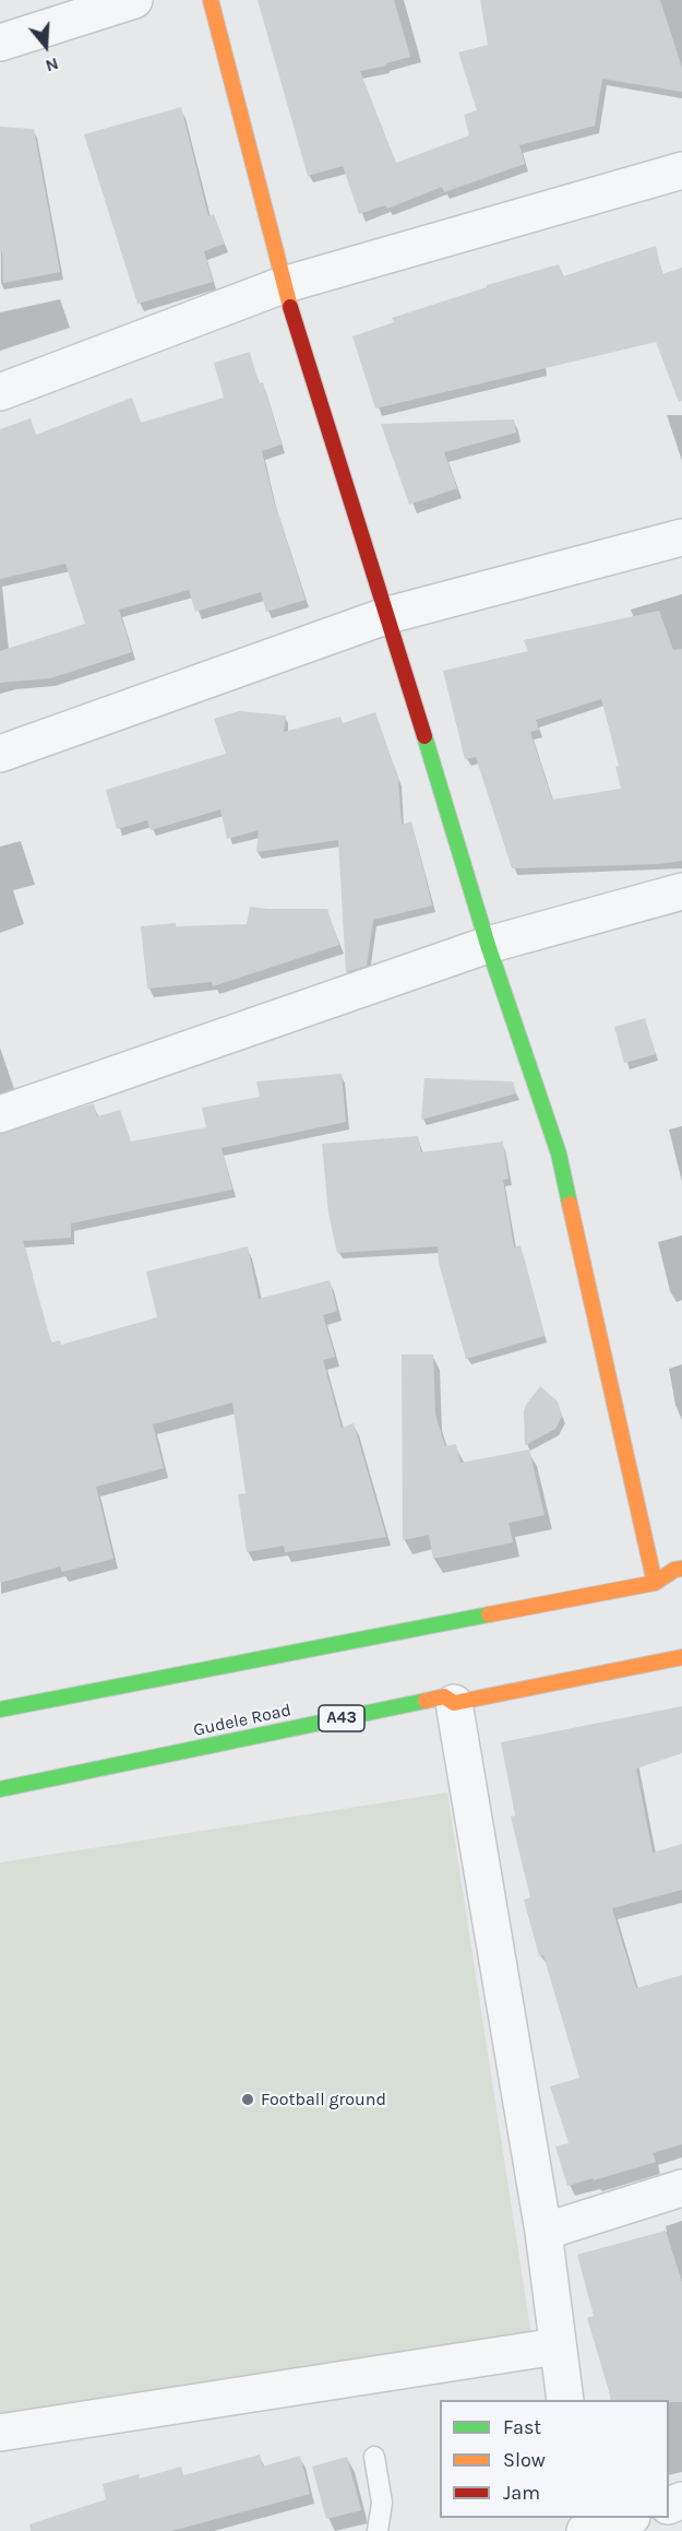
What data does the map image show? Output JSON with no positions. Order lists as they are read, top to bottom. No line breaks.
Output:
{"streets":{"main road":["A43","Gudele Road"]},"places":["Football ground"],"legend":["Fast","Slow","Jam"],"north":"bottom"}
